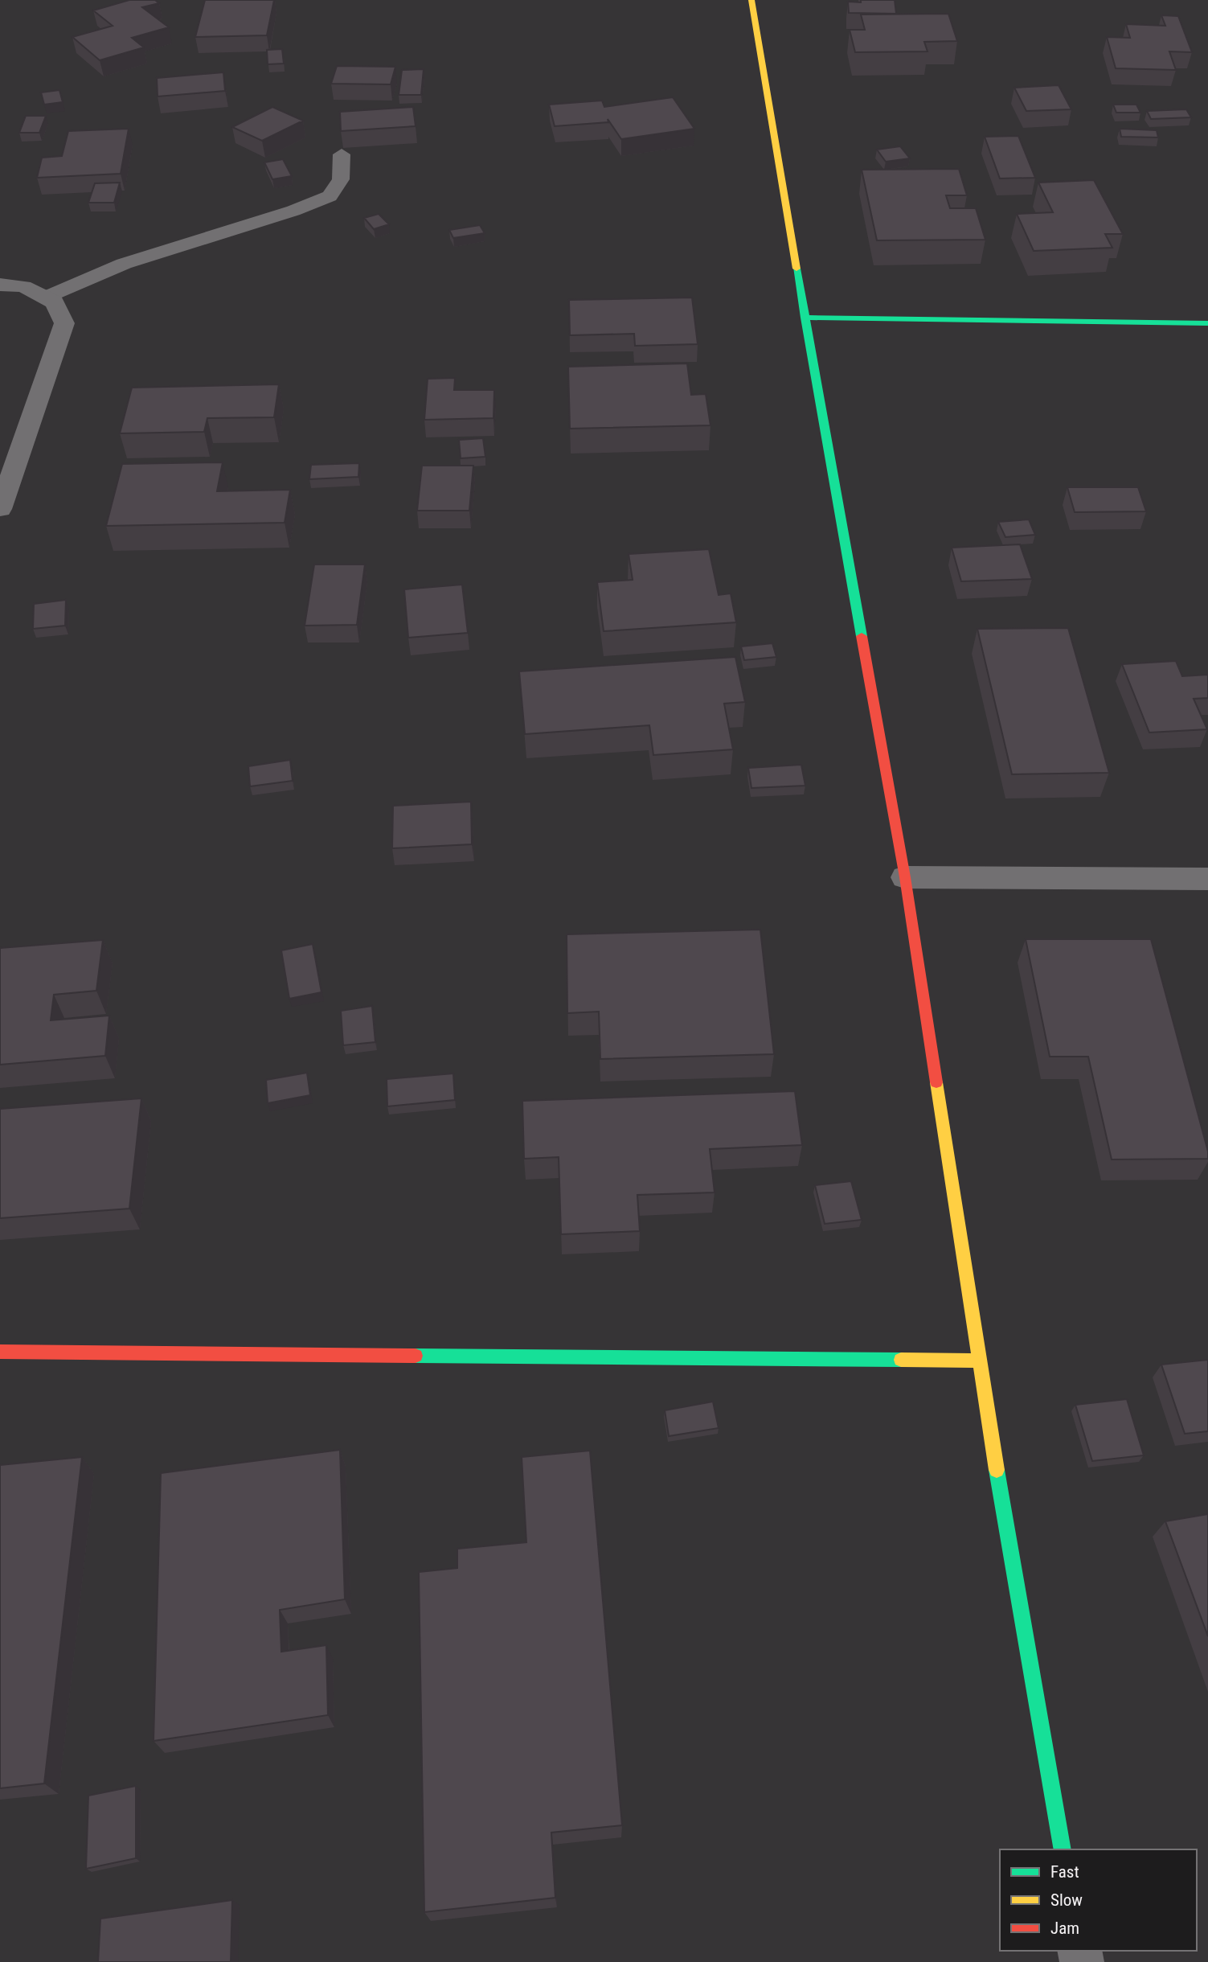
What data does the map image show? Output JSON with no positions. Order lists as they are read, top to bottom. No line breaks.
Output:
{"legend":["Fast","Slow","Jam"]}
